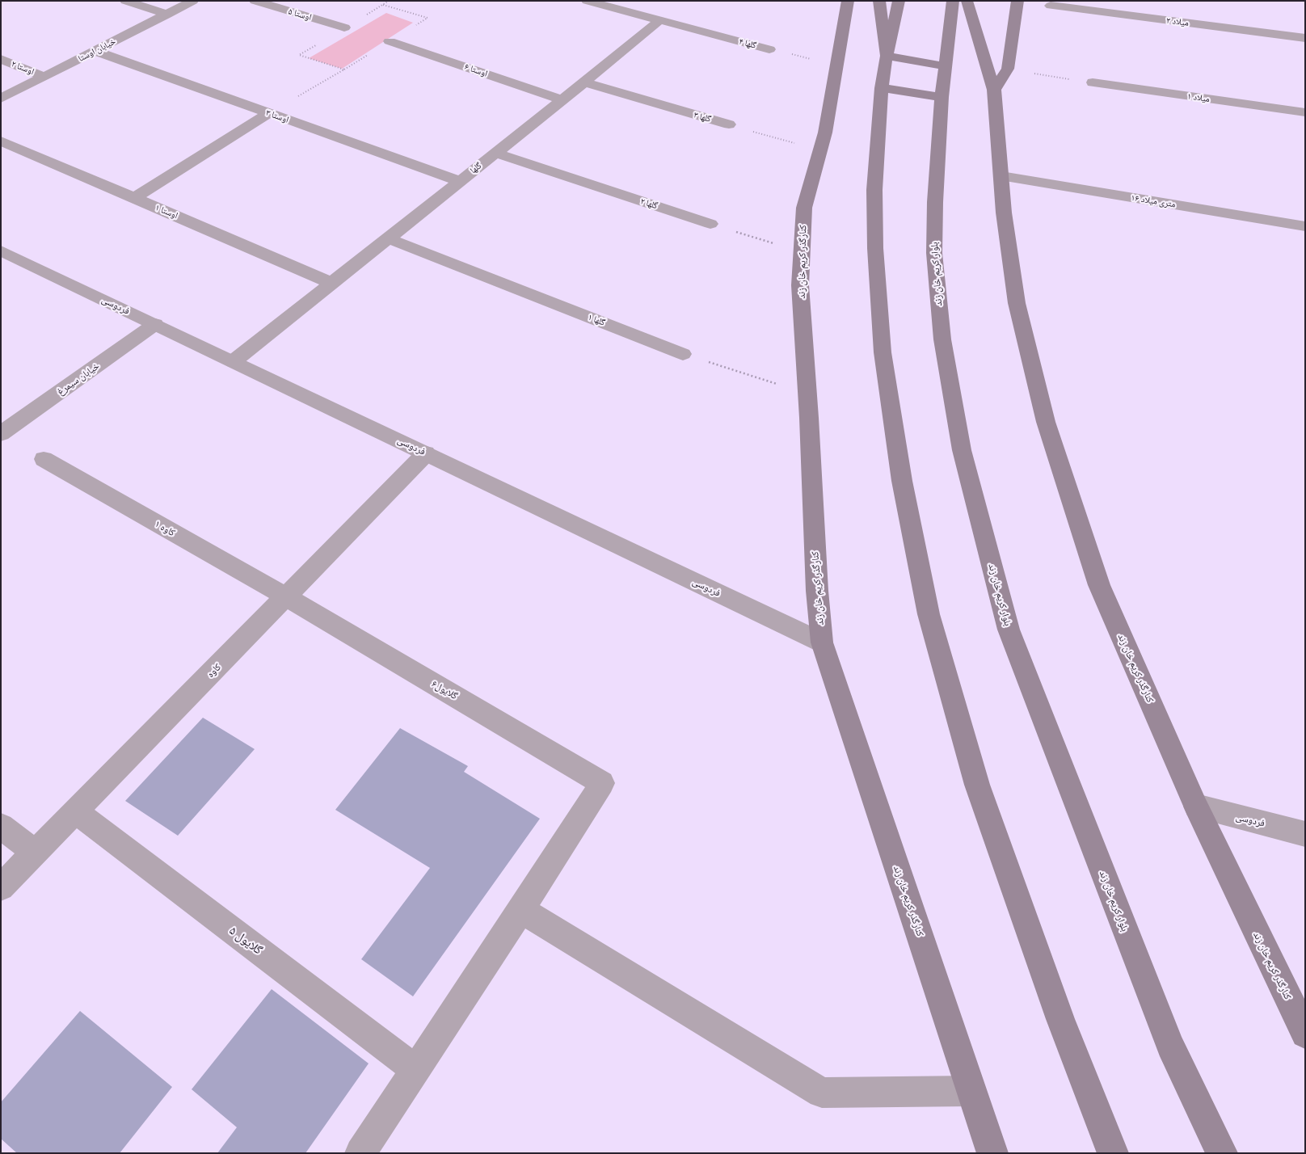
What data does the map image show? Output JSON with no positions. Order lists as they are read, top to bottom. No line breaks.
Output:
{"streets":{"main road":["کنارگذر کریم خان زند","بلوار کریم خان زند"],"street":["اوستا ۵","میلاد ۲","گلها ۴","خیابان اوستا","اوستا ۲","اوستا ۶","میلاد ۱","اوستا ۳","گلها ۳","گلها","۱۶ متری میلاد","گلها ۲","اوستا ۱","فردوسی","گلها ۱","خیابان سیمرغ","کاوه ۱","کاوه","گلایول۶","گلایول ۵"]},"crossings":[["گلها ۴","گلها"],["گلها ۴","کنارگذر کریم خان زند"],["خیابان اوستا","اوستا ۲"],["خیابان اوستا","اوستا ۳"],["اوستا ۶","گلها"],["اوستا ۳","گلها"],["گلها ۳","گلها"],["گلها","گلها ۲"],["گلها","اوستا ۱"],["گلها","فردوسی"],["گلها","گلها ۱"],["۱۶ متری میلاد","کنارگذر کریم خان زند"],["کنارگذر کریم خان زند","فردوسی"],["فردوسی","خیابان سیمرغ"],["فردوسی","کاوه"],["کاوه ۱","کاوه"],["کاوه ۱","گلایول۶"],["کاوه","گلایول۶"],["کاوه","گلایول ۵"]]}
